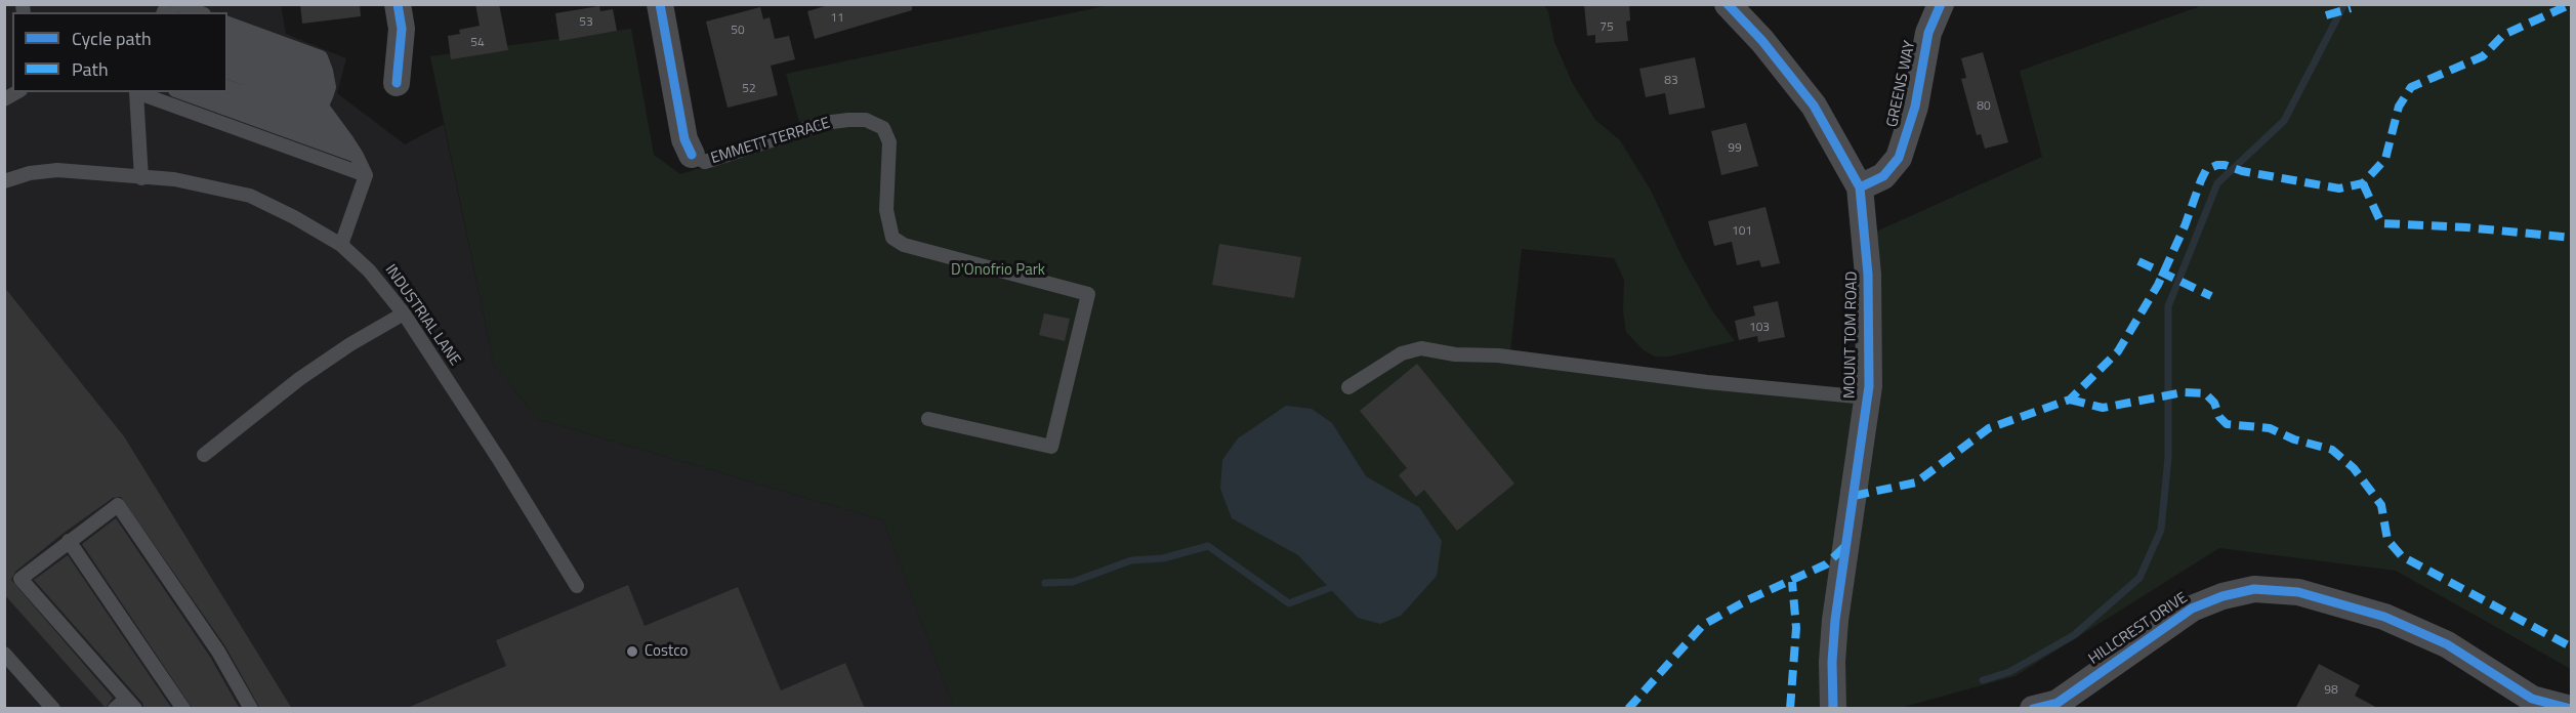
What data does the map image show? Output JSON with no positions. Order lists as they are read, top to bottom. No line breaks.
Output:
{"streets":{"street":["GREENS WAY","EMMETT TERRACE","MOUNT TOM ROAD","HILLCREST DRIVE"],"lane":["INDUSTRIAL LANE"]},"crossings":[["GREENS WAY","MOUNT TOM ROAD"]],"parks":["D'Onofrio Park"],"places":["Costco"],"house_numbers":["11","53","75","50","54","83","52","80","99","101","103","98"],"legend":["Cycle path","Path"]}
